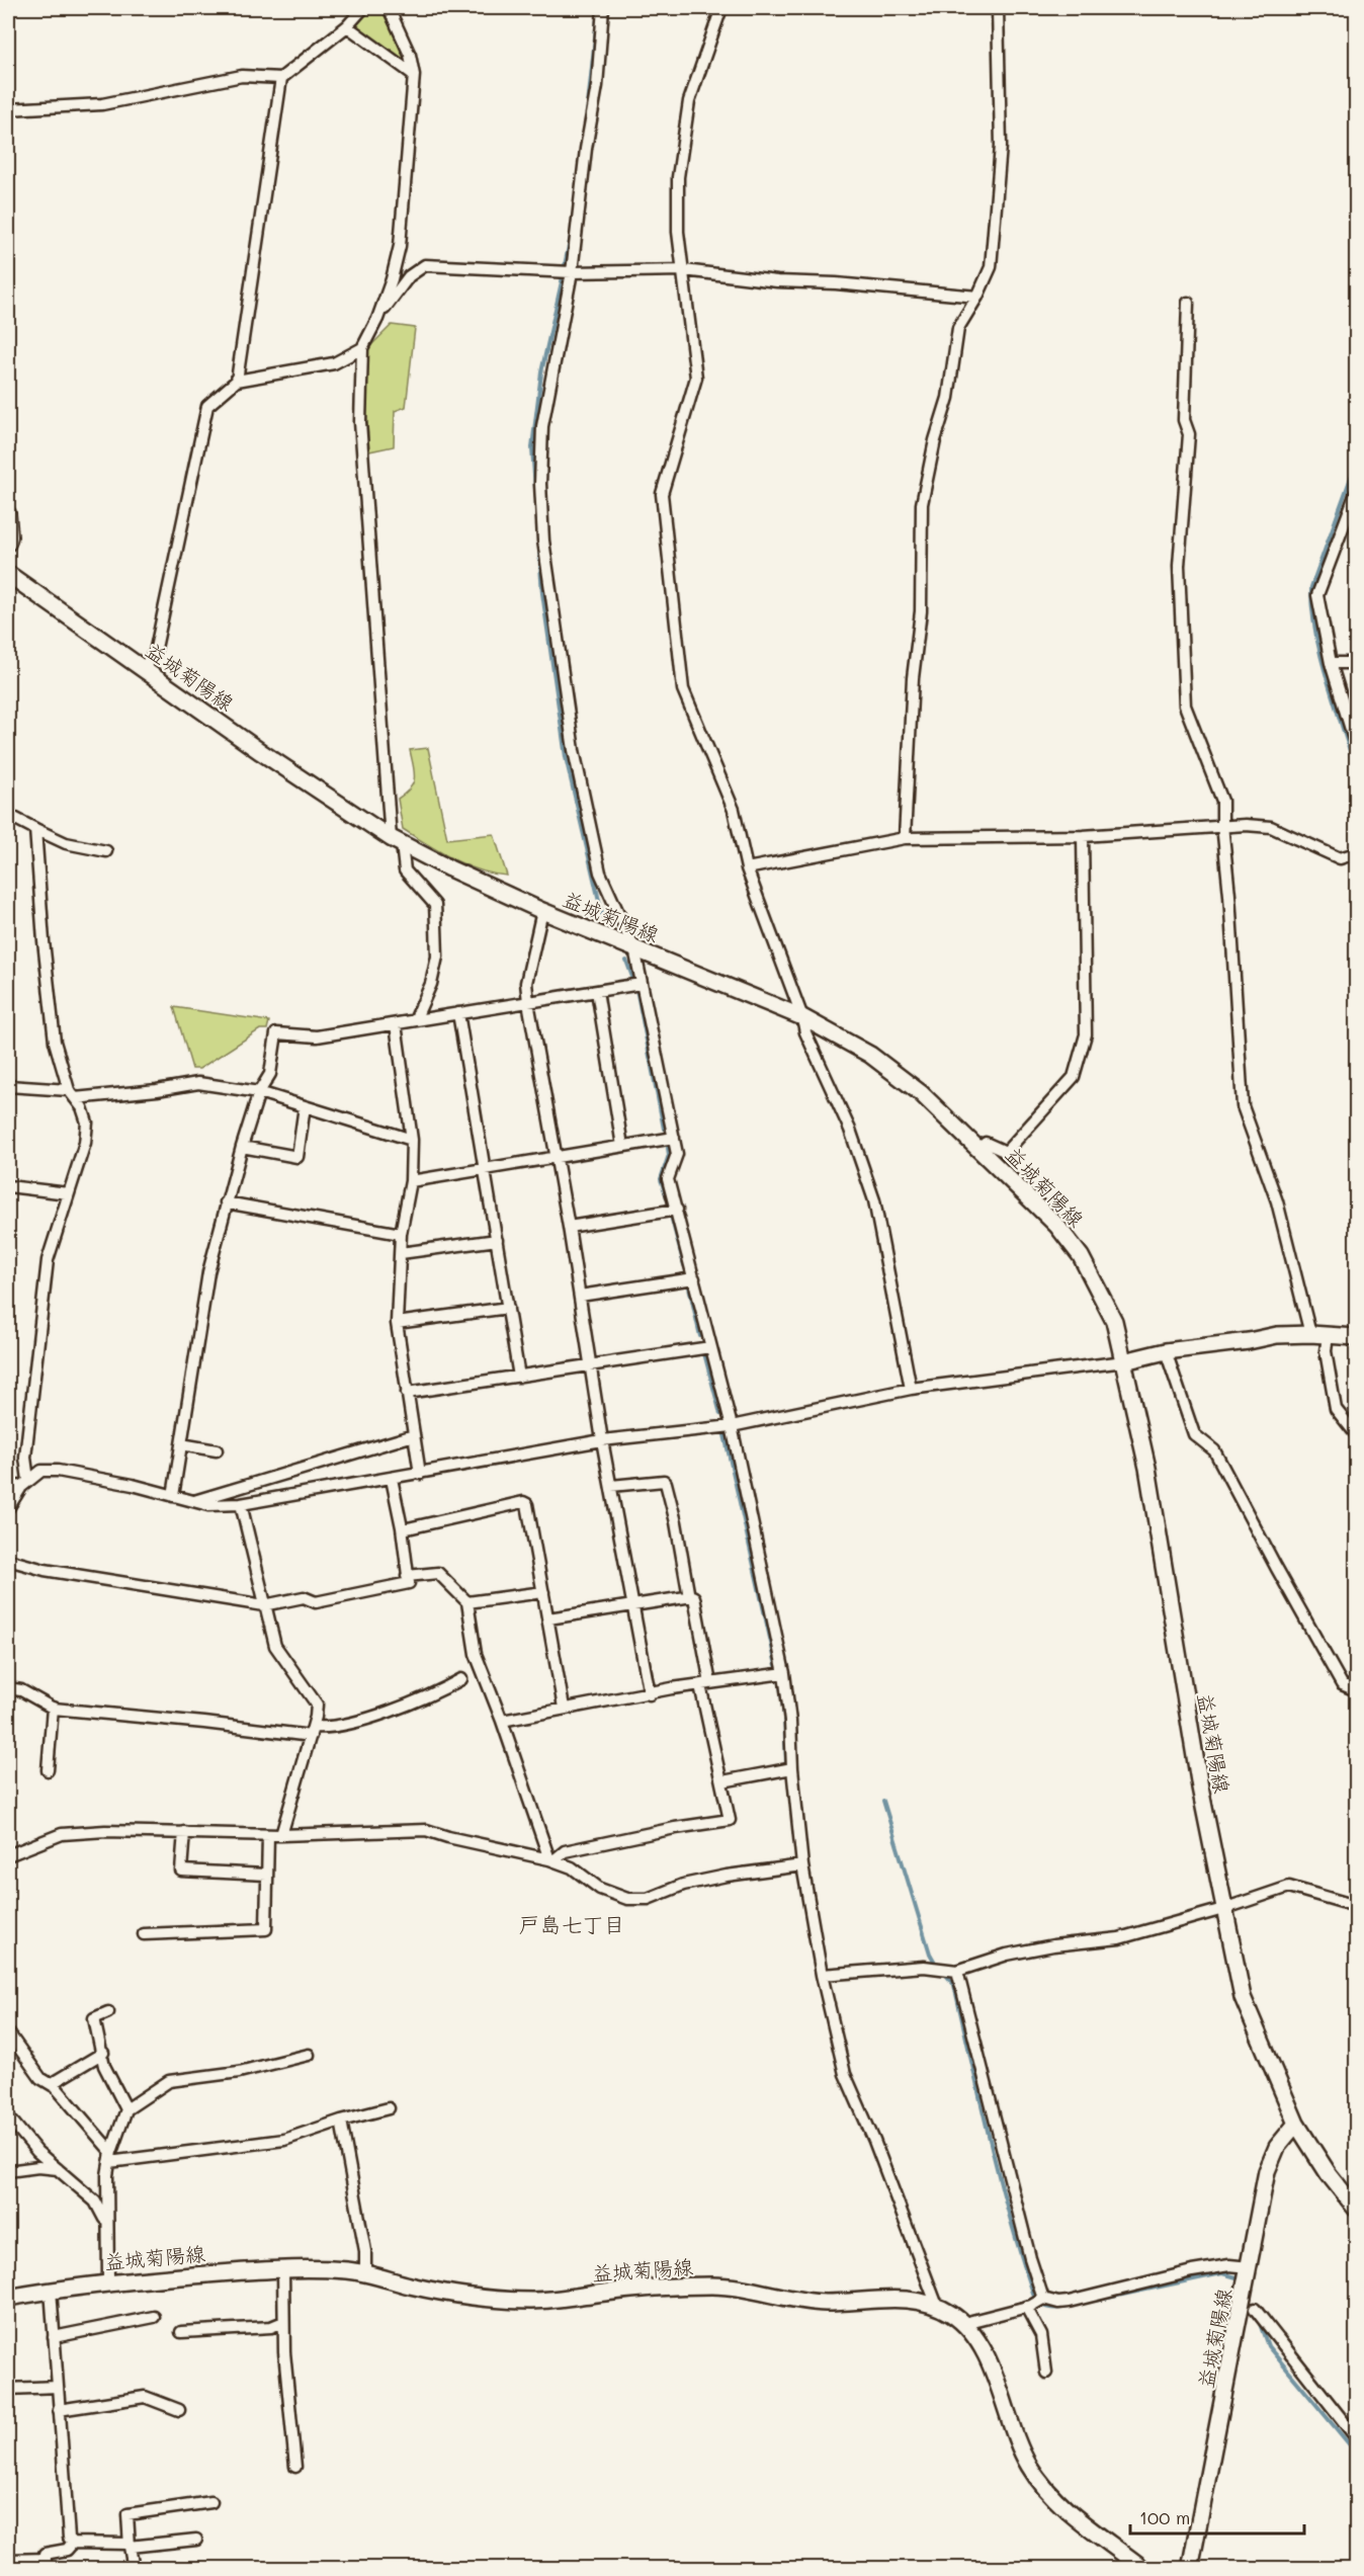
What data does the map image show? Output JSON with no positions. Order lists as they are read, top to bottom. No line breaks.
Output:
{"streets":{"main road":["益城菊陽線"]},"districts":["戸島七丁目"],"scale_bar":"100 m"}
